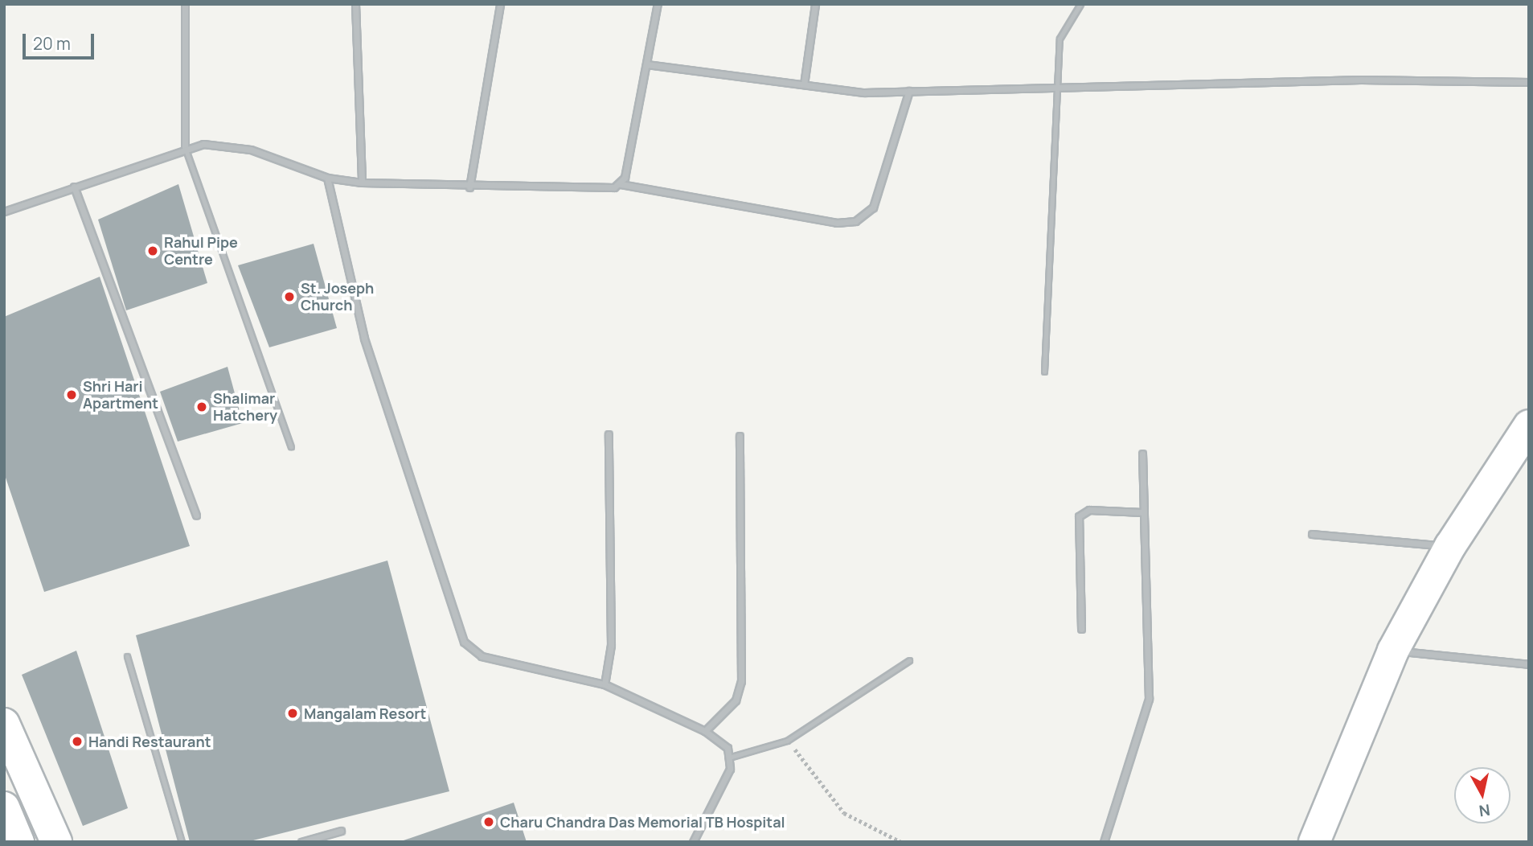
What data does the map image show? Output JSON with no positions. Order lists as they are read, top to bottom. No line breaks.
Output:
{"places":["Rahul Pipe Centre","St. Joseph Church","Shri Hari Apartment","Shalimar Hatchery","Mangalam Resort","Handi Restaurant","Charu Chandra Das Memorial TB Hospital"],"scale_bar":"20 m","north":"bottom"}
